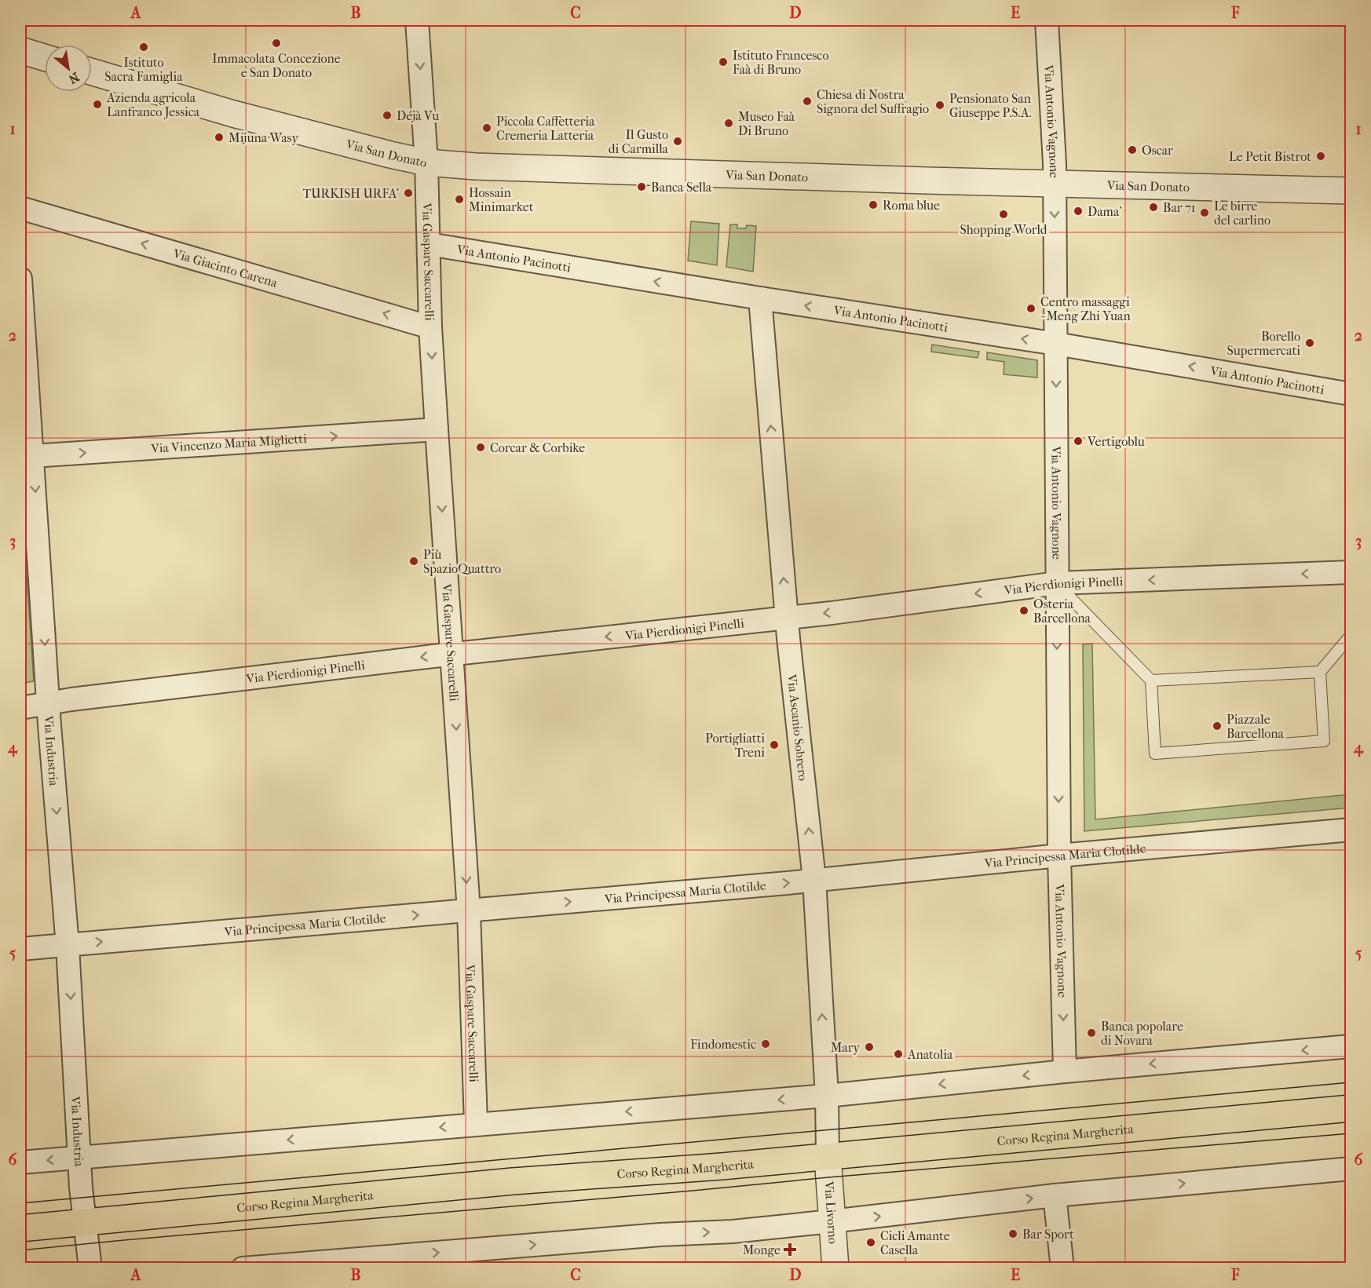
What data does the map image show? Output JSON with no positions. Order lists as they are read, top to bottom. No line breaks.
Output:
{"streets":{"main road":["Corso Regina Margherita"],"street":["Via Antonio Vagnone","Via San Donato","Via Antonio Pacinotti","Via Gaspare Saccarelli","Via Giacinto Carena","Via Vincenzo Maria Miglietti","Via Pierdionigi Pinelli","Via Ascanio Sobrero","Via Industria","Via Principessa Maria Clotilde","Via Livorno"]},"crossings":[["Via Antonio Vagnone","Via San Donato"],["Via Antonio Vagnone","Via Antonio Pacinotti"],["Via Antonio Vagnone","Via Pierdionigi Pinelli"],["Via Antonio Vagnone","Via Principessa Maria Clotilde"],["Via San Donato","Via Gaspare Saccarelli"],["Via Antonio Pacinotti","Via Gaspare Saccarelli"],["Via Antonio Pacinotti","Via Ascanio Sobrero"],["Via Gaspare Saccarelli","Via Giacinto Carena"],["Via Gaspare Saccarelli","Via Vincenzo Maria Miglietti"],["Via Gaspare Saccarelli","Via Pierdionigi Pinelli"],["Via Gaspare Saccarelli","Via Principessa Maria Clotilde"],["Via Vincenzo Maria Miglietti","Via Industria"],["Via Pierdionigi Pinelli","Via Ascanio Sobrero"],["Via Pierdionigi Pinelli","Via Industria"],["Via Ascanio Sobrero","Via Principessa Maria Clotilde"],["Via Ascanio Sobrero","Corso Regina Margherita"],["Via Ascanio Sobrero","Via Livorno"],["Via Industria","Via Principessa Maria Clotilde"],["Via Industria","Corso Regina Margherita"],["Corso Regina Margherita","Via Livorno"]],"one_way":["Via Antonio Vagnone","Via Antonio Pacinotti","Via Gaspare Saccarelli","Via Giacinto Carena","Via Vincenzo Maria Miglietti","Via Pierdionigi Pinelli","Via Ascanio Sobrero","Via Industria","Via Principessa Maria Clotilde"],"places":{"other":["Immacolata Concezione e San Donato","Istituto Sacra Famiglia","Istituto Francesco Faà di Bruno","Chiesa di Nostra Signora del Suffragio","Azienda agricola Lanfranco Jessica","Pensionato San Giuseppe P.S.A.","Déjà Vu","Museo Faà Di Bruno","Piccola Caffetteria Cremeria Latteria","Mijuna Wasy","Il Gusto di Carmilla","Oscar","Le Petit Bistrot","Banca Sella","TURKISH URFA'","Hossain Minimarket","Roma blue","Bar 71","Dama'","Le birre del carlino","Shopping World","Centro massaggi - Meng Zhi Yuan","Borello Supermercati","Vertigoblu","Corcar & Corbike","Più SpazioQuattro","Osteria Barcellona","Piazzale Barcellona","Portigliatti Treni","Banca popolare di Novara","Findomestic","Mary","Anatolia","Bar Sport","Cicli Amante Casella"],"health":["Monge"]},"north":"bottom right","grid":{"columns":["A","B","C","D","E","F"],"rows":["1","2","3","4","5","6"]}}
